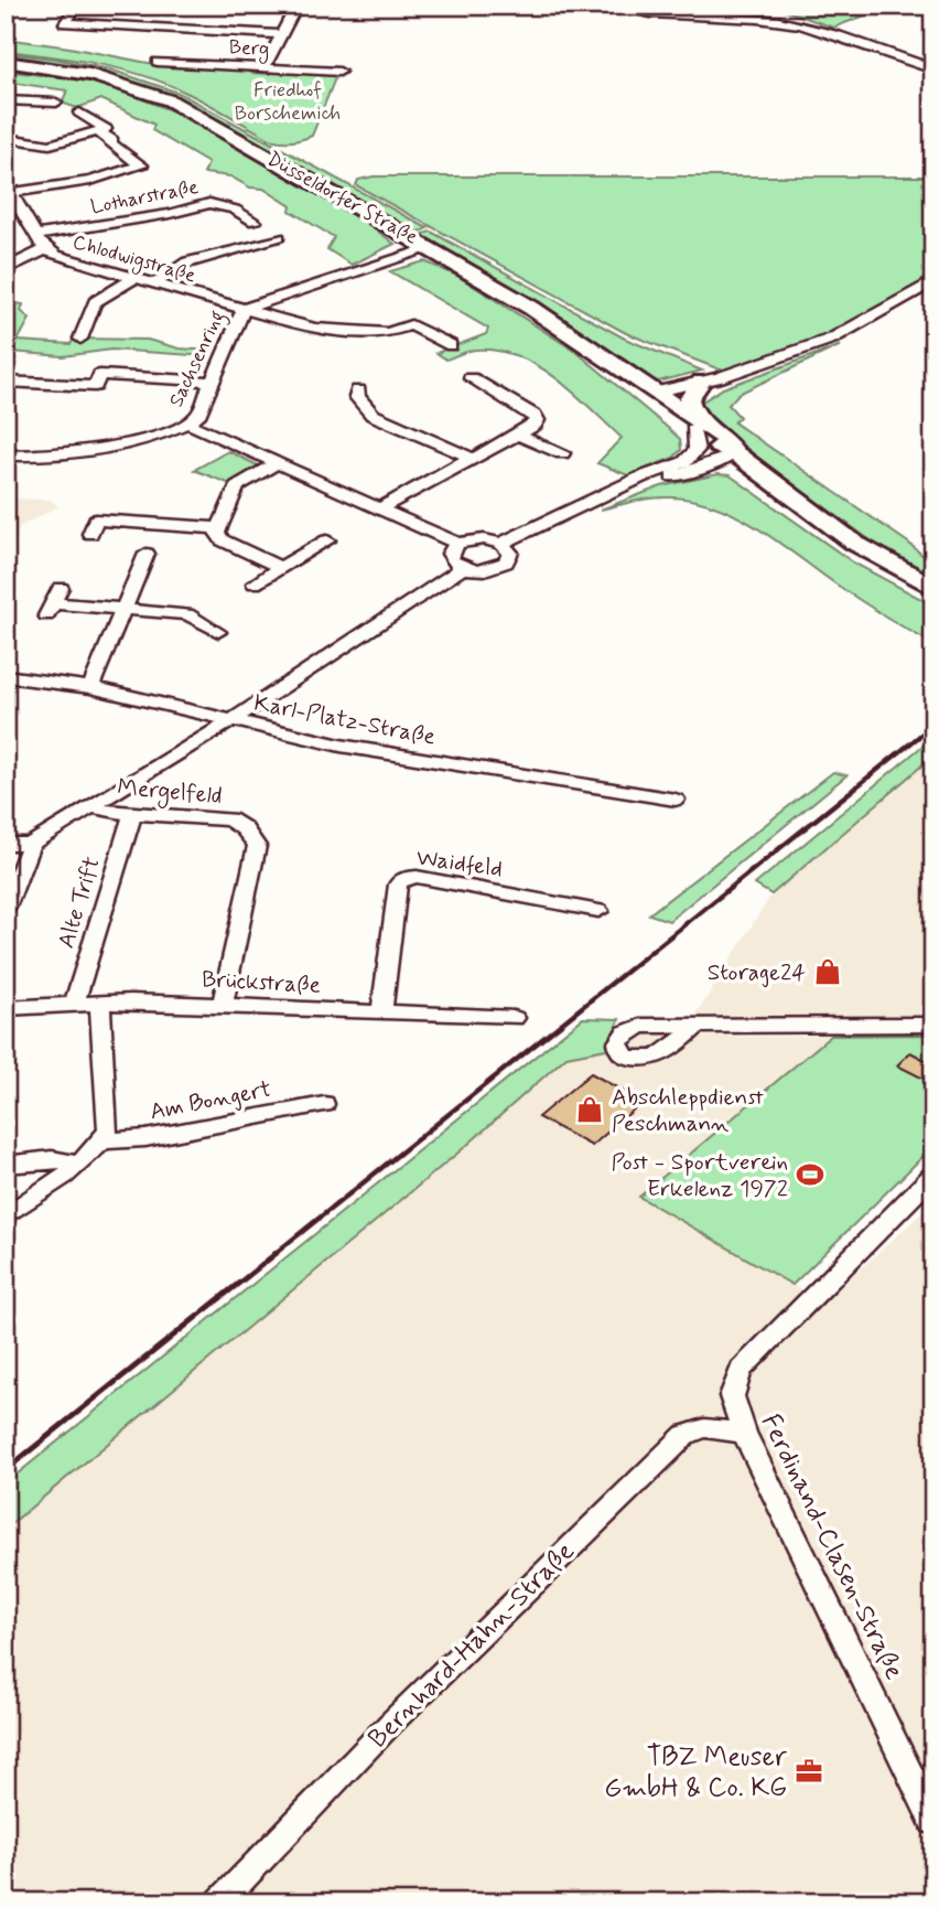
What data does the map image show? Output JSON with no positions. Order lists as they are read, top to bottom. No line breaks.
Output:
{"streets":{"main road":["Düsseldorfer Straße"],"street":["Berg","Lotharstraße","Chlodwigstraße","Sachsenring","Karl-Platz-Straße","Mergelfeld","Waidfeld","Alte Trift","Brückstraße","Am Bongert","Ferdinand-Clasen-Straße","Bernhard-Hahn-Straße"]},"crossings":[["Lotharstraße","Chlodwigstraße"],["Düsseldorfer Straße","Sachsenring"],["Chlodwigstraße","Sachsenring"],["Mergelfeld","Alte Trift"],["Mergelfeld","Brückstraße"],["Waidfeld","Brückstraße"],["Alte Trift","Brückstraße"],["Ferdinand-Clasen-Straße","Bernhard-Hahn-Straße"]],"parks":["Friedhof Borschemich"],"places":{"shop":["Storage24","Abschleppdienst Peschmann"],"sports":["Post - Sportverein Erkelenz 1972"],"office":["TBZ Meuser GmbH & Co. KG"]}}
